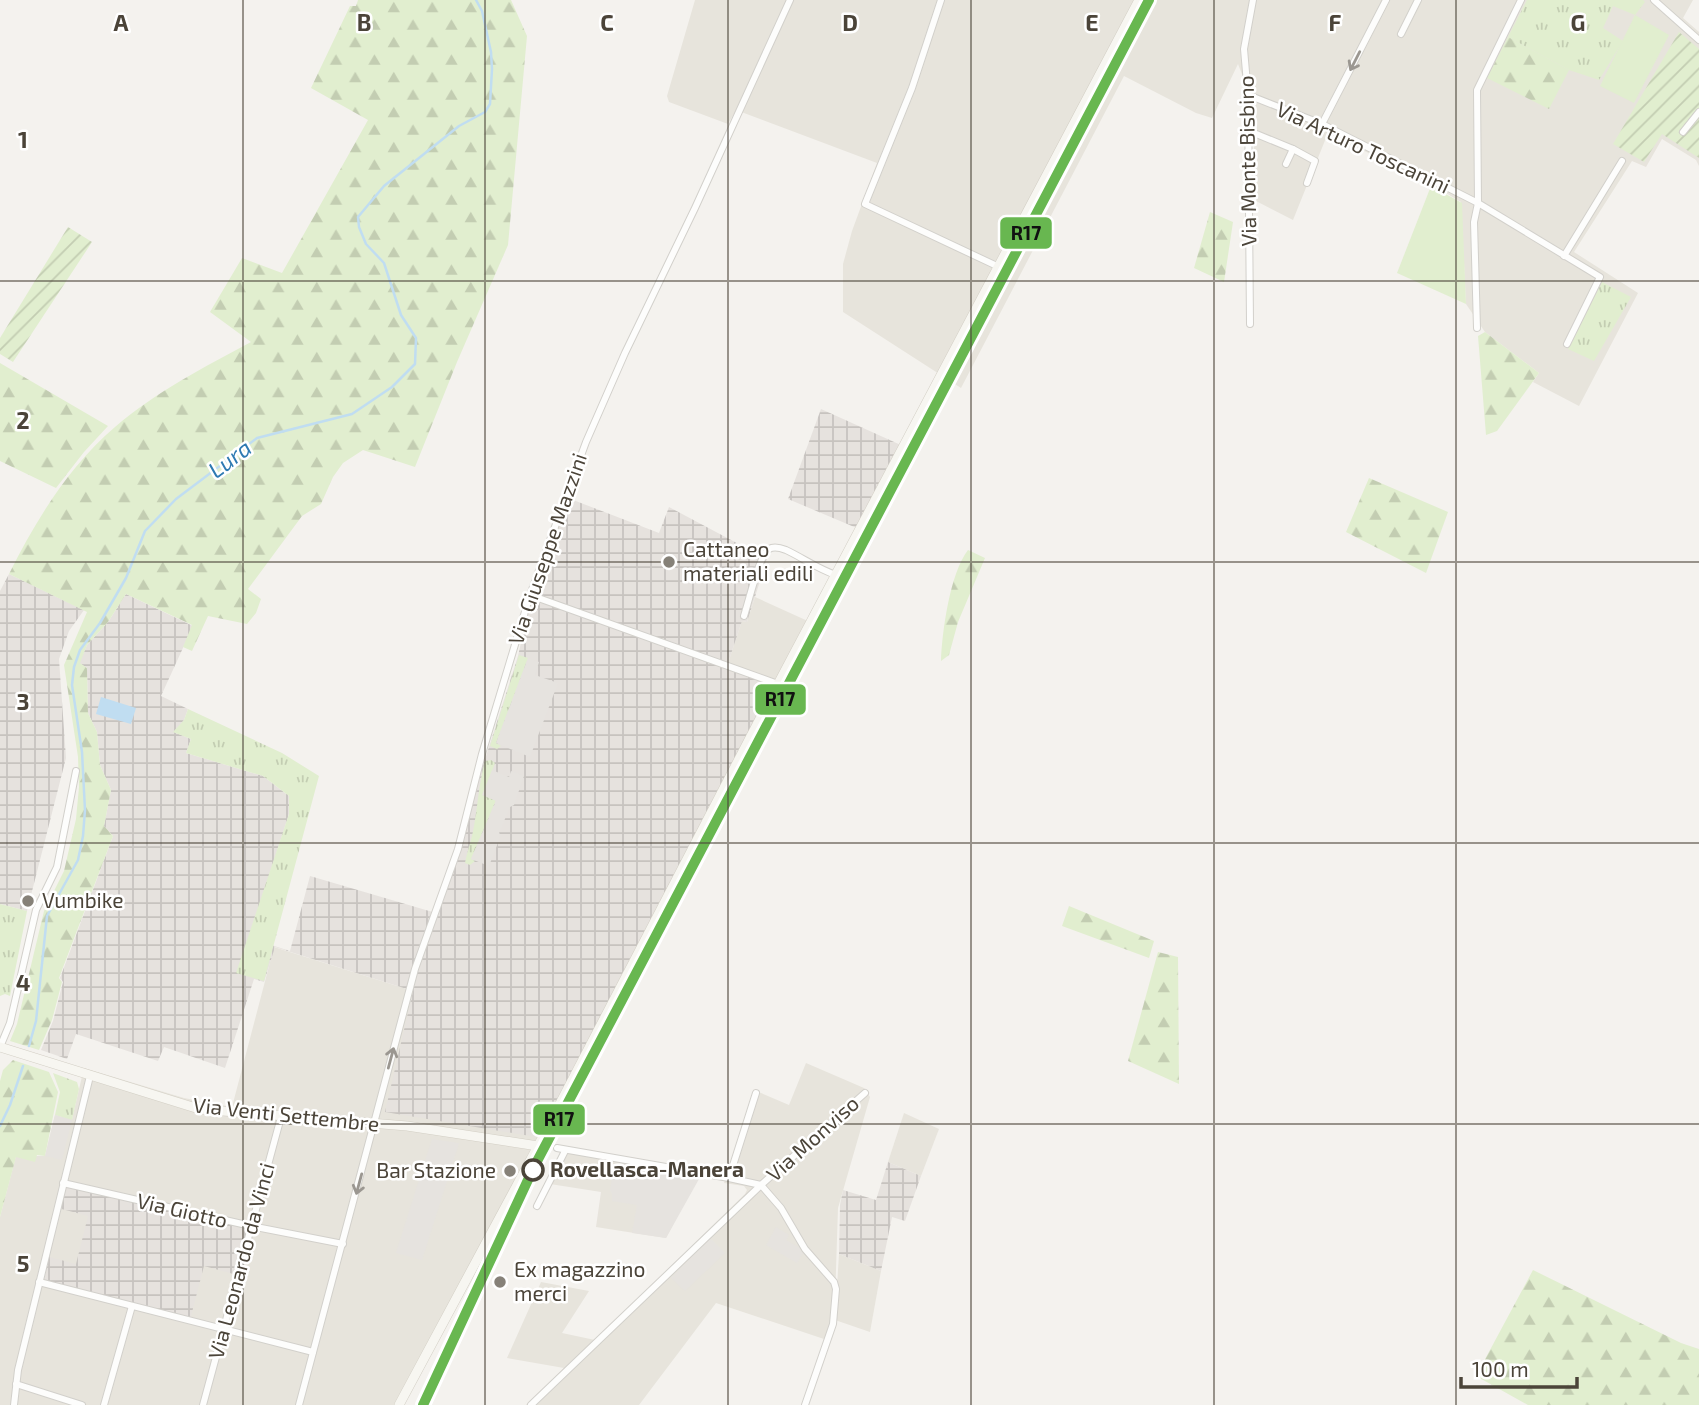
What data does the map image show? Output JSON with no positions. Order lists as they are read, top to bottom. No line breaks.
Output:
{"streets":{"street":["Via Arturo Toscanini","Via Monte Bisbino","Via Giuseppe Mazzini","Via Venti Settembre","Via Monviso","Via Giotto","Via Leonardo da Vinci"]},"crossings":[["Via Arturo Toscanini","Via Monte Bisbino"],["Via Giuseppe Mazzini","Via Venti Settembre"],["Via Giuseppe Mazzini","Via Giotto"],["Via Venti Settembre","Via Leonardo da Vinci"],["Via Giotto","Via Leonardo da Vinci"]],"water":["Lura"],"places":["Cattaneo materiali edili","Vumbike","Rovellasca-Manera","Bar Stazione","Ex magazzino merci"],"lines":["transit line R17"],"scale_bar":"100 m","grid":{"columns":["A","B","C","D","E","F","G"],"rows":["1","2","3","4","5"]}}
